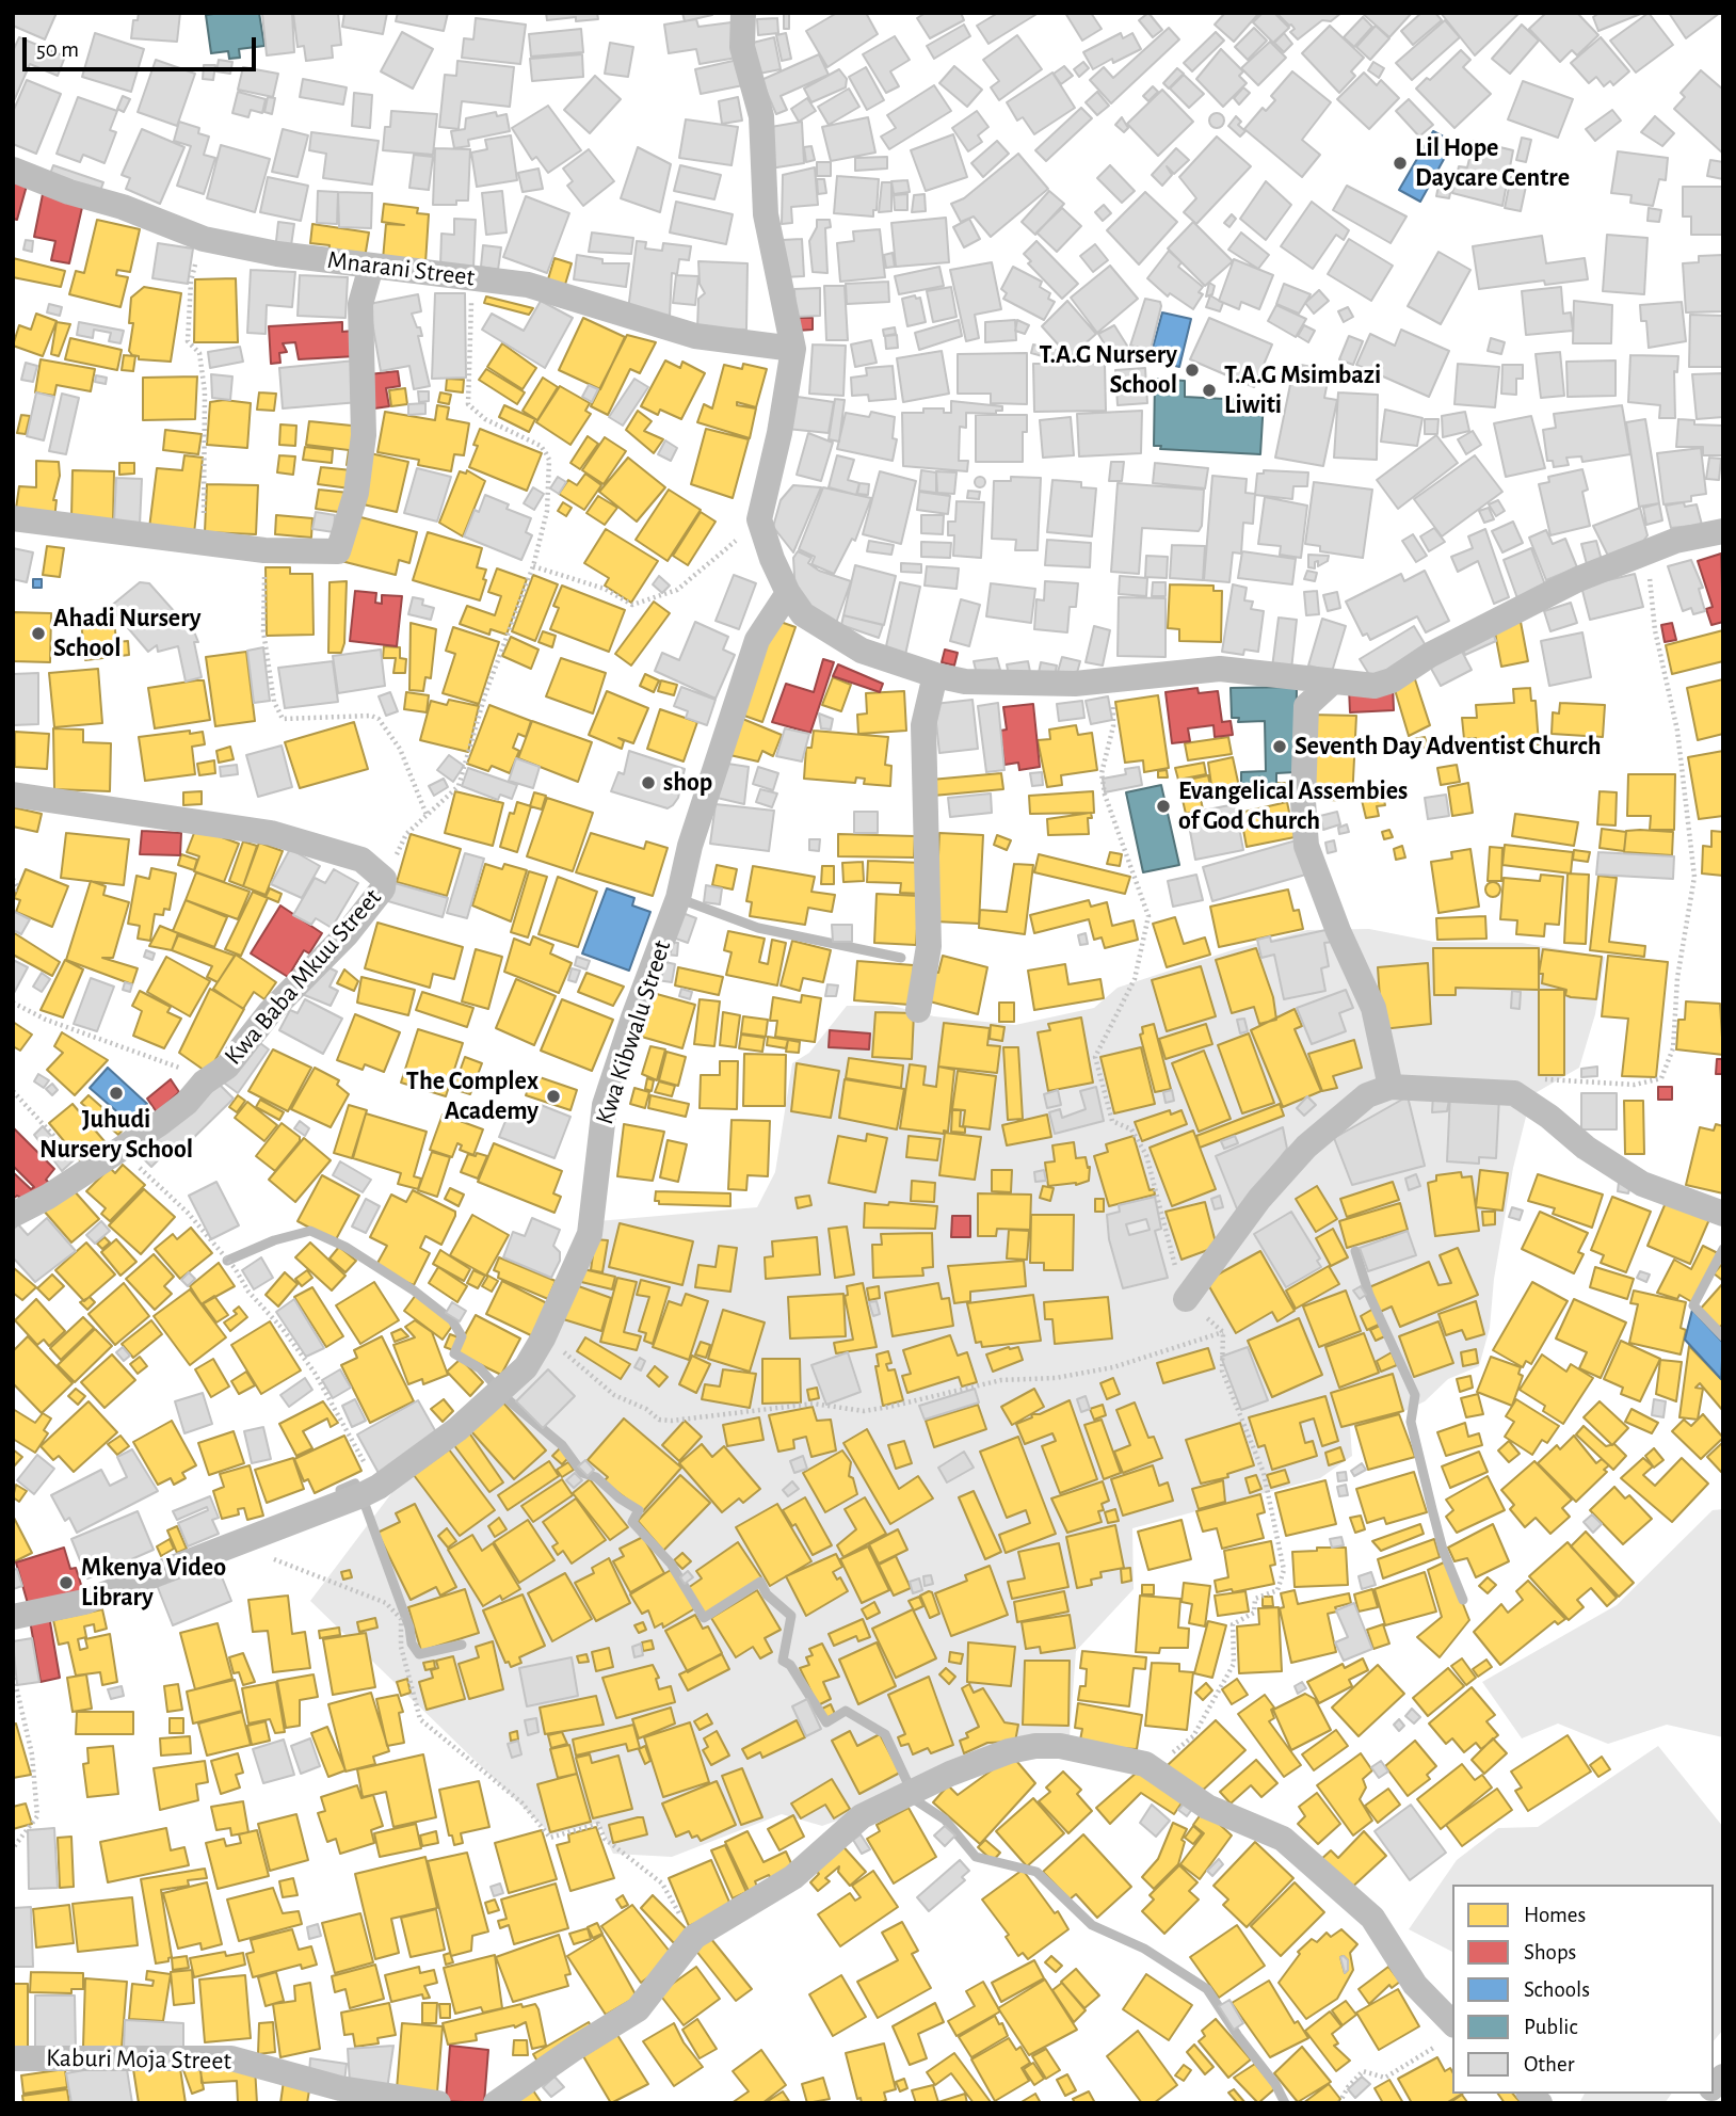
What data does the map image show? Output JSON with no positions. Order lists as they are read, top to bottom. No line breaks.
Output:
{"streets":{"street":["Mnarani Street","Kwa Baba Mkuu Street","Kwa Kibwalu Street","Kaburi Moja Street"]},"places":["Lil Hope Daycare Centre","T.A.G Nursery School","T.A.G Msimbazi Liwiti","Ahadi Nursery School","Seventh Day Adventist Church","shop","Evangelical Assembies of God Church","Juhudi Nursery School","The Complex Academy","Mkenya Video Library"],"legend":["Homes","Shops","Schools","Public","Other"],"scale_bar":"50 m"}
